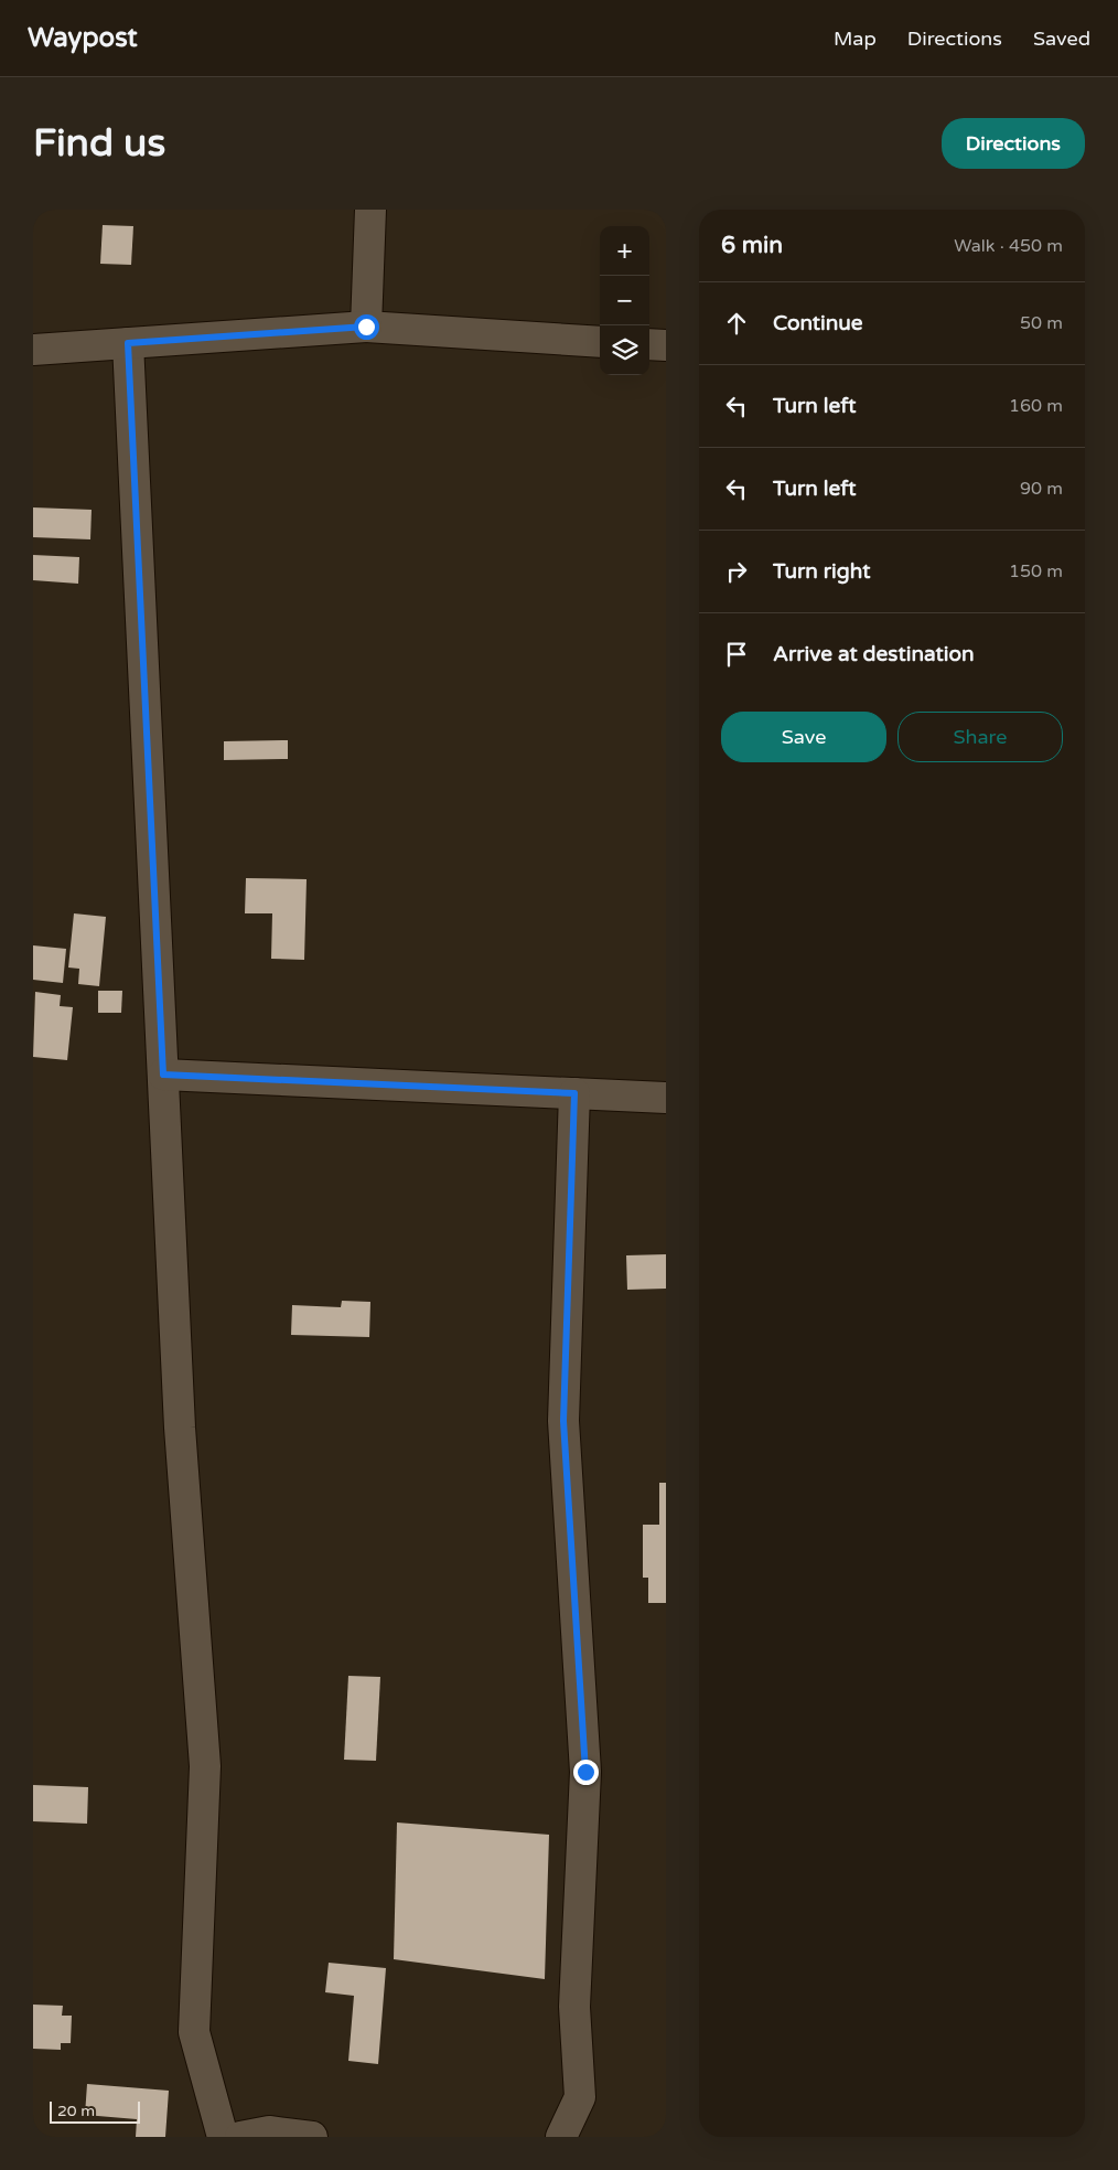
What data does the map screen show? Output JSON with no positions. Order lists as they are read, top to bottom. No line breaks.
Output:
{"scale_bar":"20 m","page":{"header":"Waypost","nav":["Map","Directions","Saved"],"buttons":["Directions",["Save","Share"]],"title":"Find us","heading":["6 min","Walk · 450 m"],"map_buttons":["+","−"],"list":[["Continue","50 m"],["Turn left","160 m"],["Turn left","90 m"],["Turn right","150 m"],"Arrive at destination"],"scale":"20 m"}}
